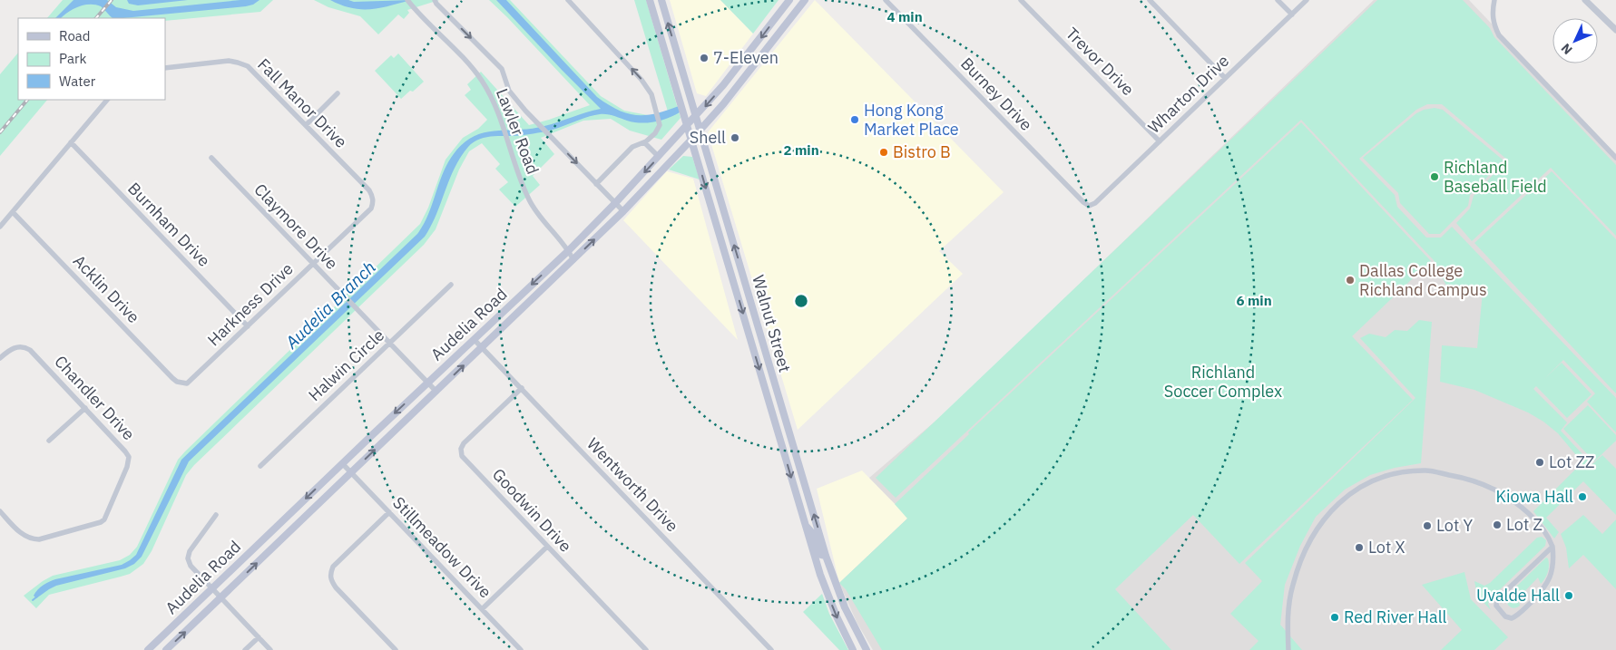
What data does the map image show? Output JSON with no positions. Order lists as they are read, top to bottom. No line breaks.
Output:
{"streets":{"main road":["Walnut Street","Audelia Road"],"street":["Trevor Drive","Burney Drive","Wharton Drive","Fall Manor Drive","Lawler Road","Burnham Drive","Claymore Drive","Acklin Drive","Harkness Drive","Halwin Circle","Chandler Drive","Wentworth Drive","Goodwin Drive","Stillmeadow Drive"]},"crossings":[["Trevor Drive","Wharton Drive"],["Burney Drive","Wharton Drive"],["Fall Manor Drive","Harkness Drive"],["Lawler Road","Audelia Road"],["Burnham Drive","Harkness Drive"],["Claymore Drive","Harkness Drive"],["Claymore Drive","Audelia Road"],["Claymore Drive","Halwin Circle"],["Acklin Drive","Harkness Drive"],["Walnut Street","Audelia Road"],["Audelia Road","Wentworth Drive"],["Audelia Road","Stillmeadow Drive"],["Wentworth Drive","Goodwin Drive"]],"water":["Audelia Branch"],"parks":["Richland Soccer Complex"],"places":["7-Eleven","Hong Kong Market Place","Shell","Bistro B","Richland Baseball Field","Dallas College Richland Campus","Lot ZZ","Kiowa Hall","Lot Z","Lot Y","Lot X","Uvalde Hall","Red River Hall"],"legend":["Road","Park","Water"],"north":"bottom left","rings":["4 min","2 min","6 min"]}
